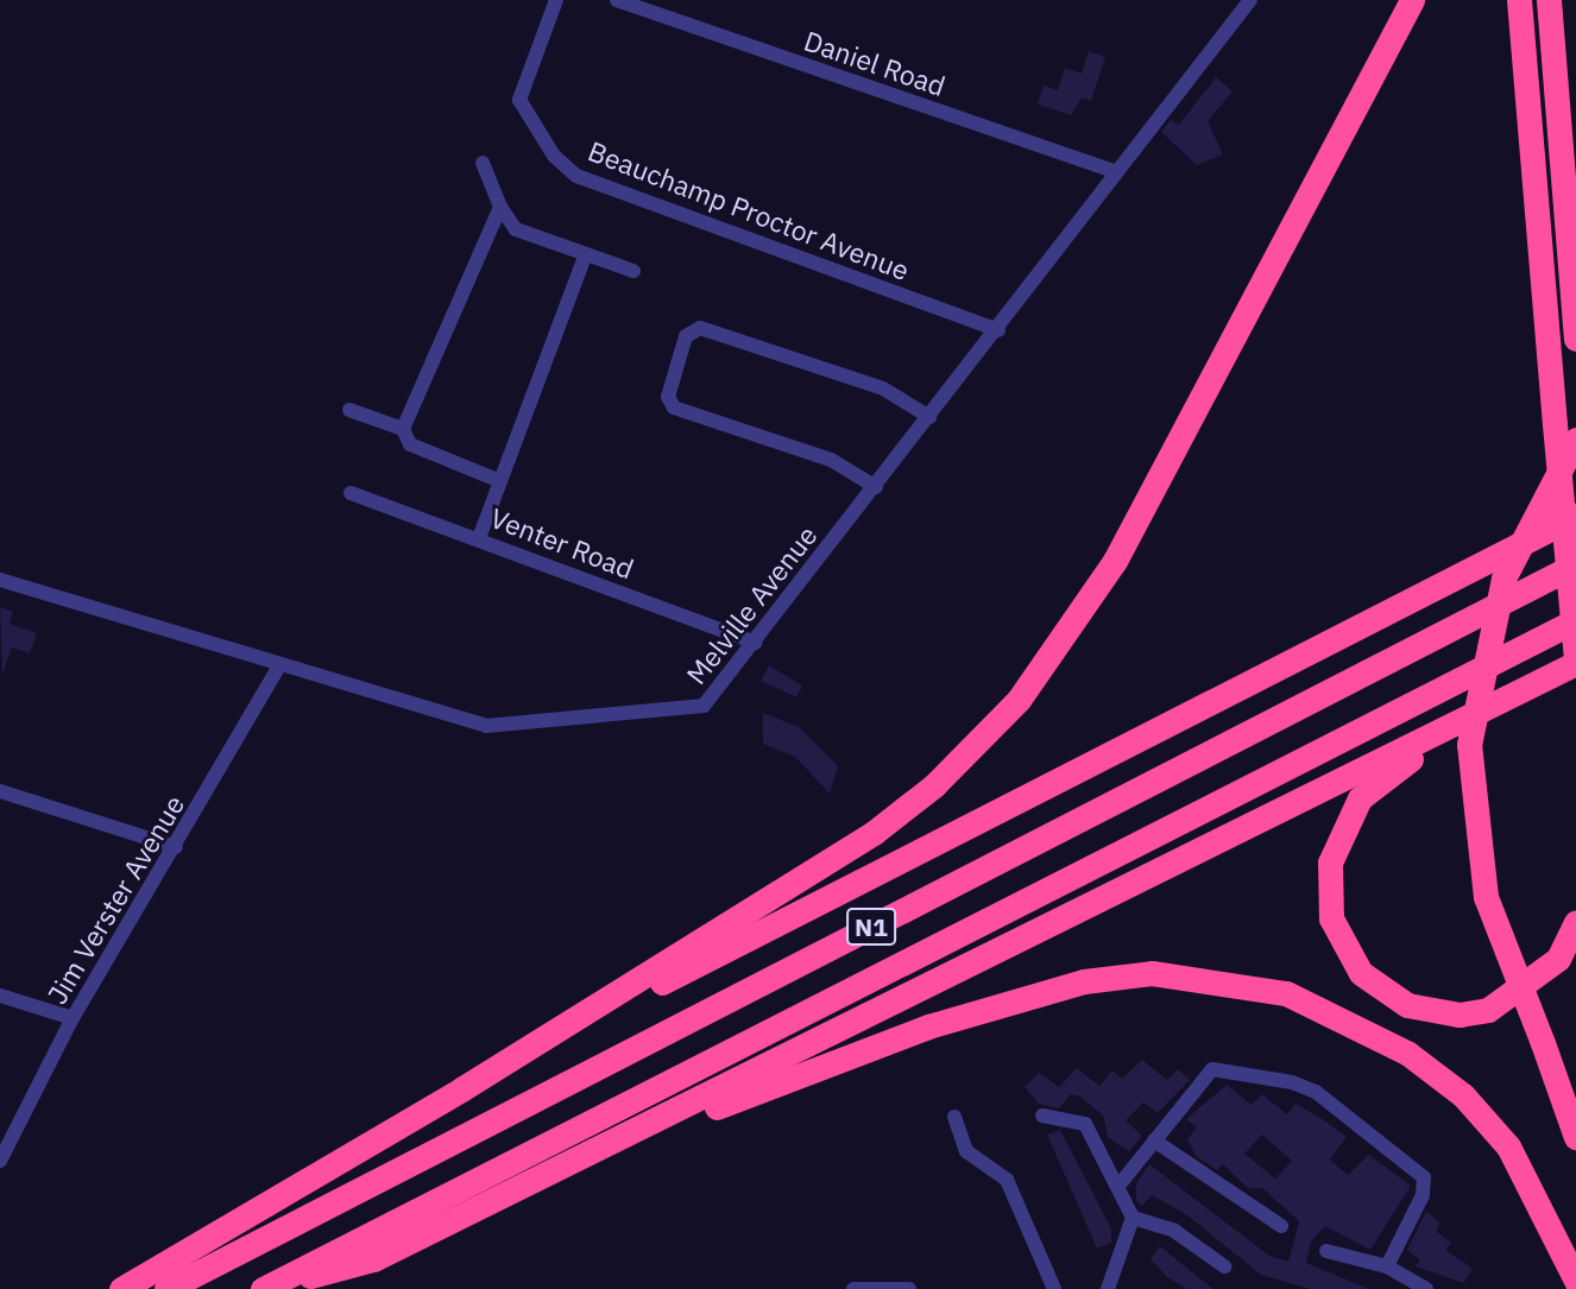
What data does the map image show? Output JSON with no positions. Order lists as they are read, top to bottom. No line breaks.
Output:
{"streets":{"highway":["N1"],"street":["Daniel Road","Beauchamp Proctor Avenue","Venter Road","Melville Avenue","Jim Verster Avenue"]},"crossings":[["Daniel Road","Melville Avenue"],["Beauchamp Proctor Avenue","Melville Avenue"],["Venter Road","Melville Avenue"],["Melville Avenue","Jim Verster Avenue"]]}
